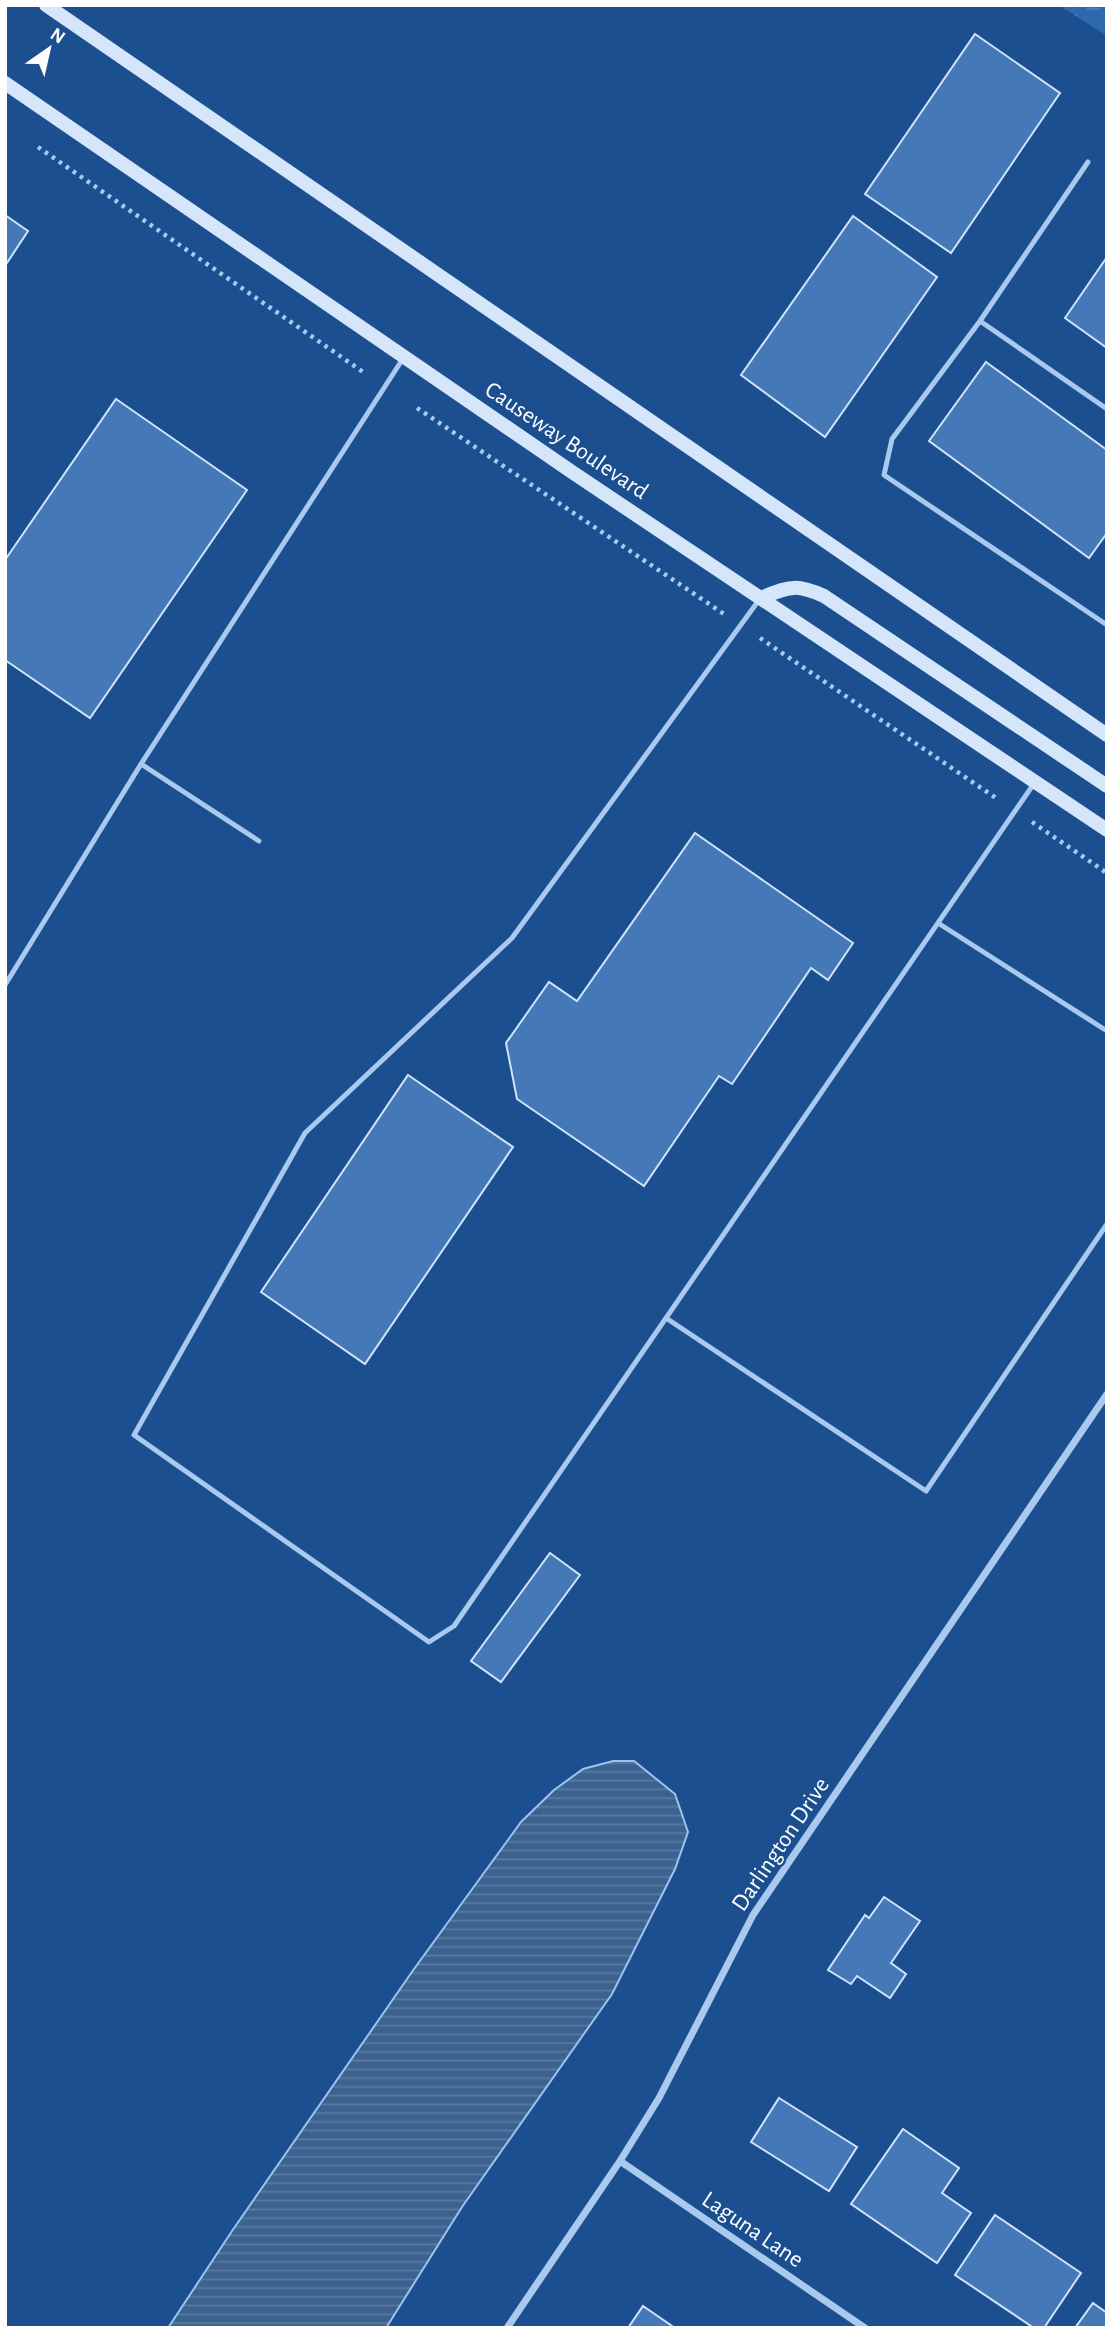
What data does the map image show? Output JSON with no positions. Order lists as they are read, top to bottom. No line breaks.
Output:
{"streets":{"main road":["Causeway Boulevard"],"street":["Darlington Drive","Laguna Lane"]},"crossings":[["Darlington Drive","Laguna Lane"]],"north":"top right"}
